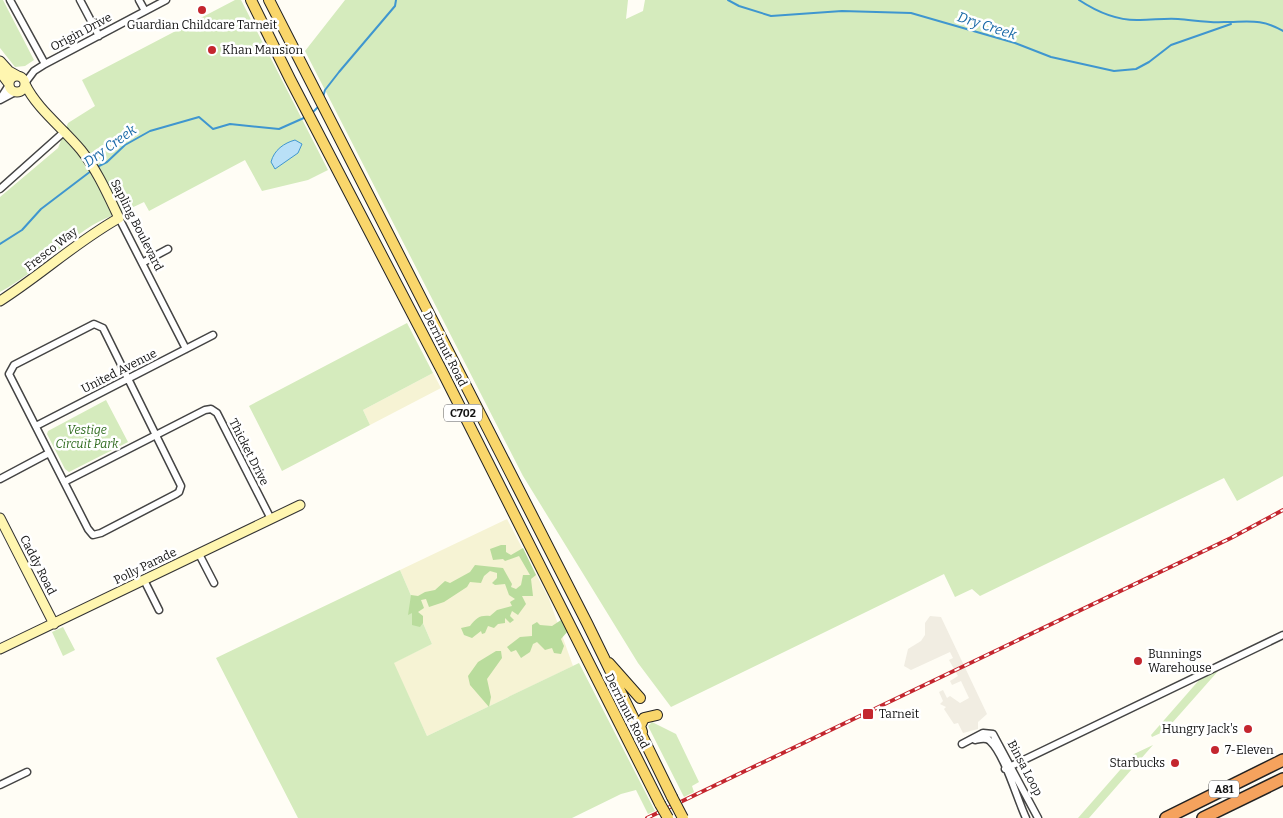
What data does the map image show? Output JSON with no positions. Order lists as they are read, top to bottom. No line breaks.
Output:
{"streets":{"highway":["A81"],"main road":["Derrimut Road","C702"],"street":["Origin Drive","Sapling Boulevard","Fresco Way","United Avenue","Thicket Drive","Caddy Road","Polly Parade","Binsa Loop"]},"crossings":[["Origin Drive","Sapling Boulevard"],["Sapling Boulevard","Fresco Way"],["Sapling Boulevard","United Avenue"],["Thicket Drive","Polly Parade"],["Caddy Road","Polly Parade"]],"water":["Dry Creek"],"parks":["Vestige Circuit Park"],"places":{"other":["Guardian Childcare Tarneit","Khan Mansion","Bunnings Warehouse","Hungry Jack's","7-Eleven","Starbucks"],"transit":["Tarneit"]}}
